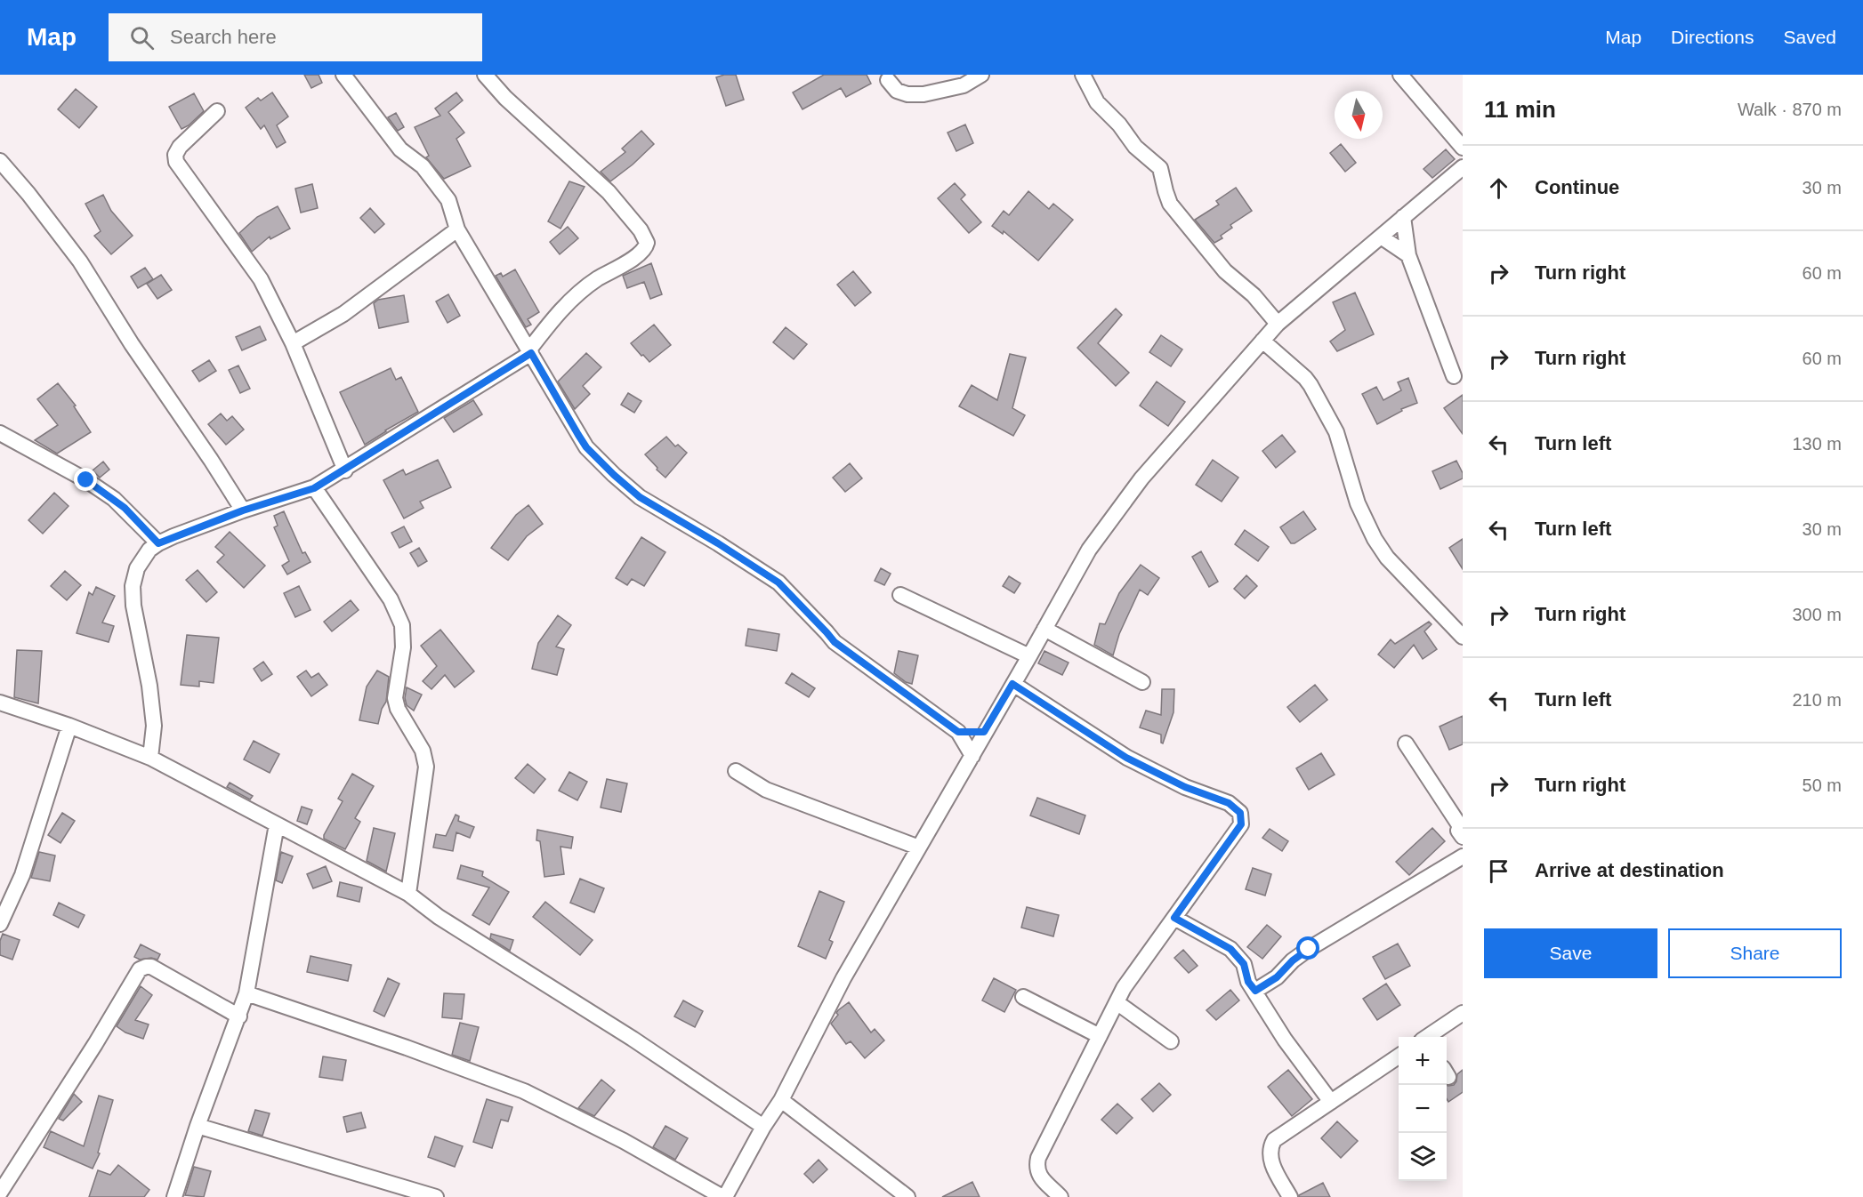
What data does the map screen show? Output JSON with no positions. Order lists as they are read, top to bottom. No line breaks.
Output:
{"north":"bottom","page":{"header":"Map","search":"Search here","nav":["Map","Directions","Saved"],"heading":["11 min","Walk · 870 m"],"list":[["Continue","30 m"],["Turn right","60 m"],["Turn right","60 m"],["Turn left","130 m"],["Turn left","30 m"],["Turn right","300 m"],["Turn left","210 m"],["Turn right","50 m"],"Arrive at destination"],"buttons":["Save","Share"],"map_buttons":["+","−"]}}
